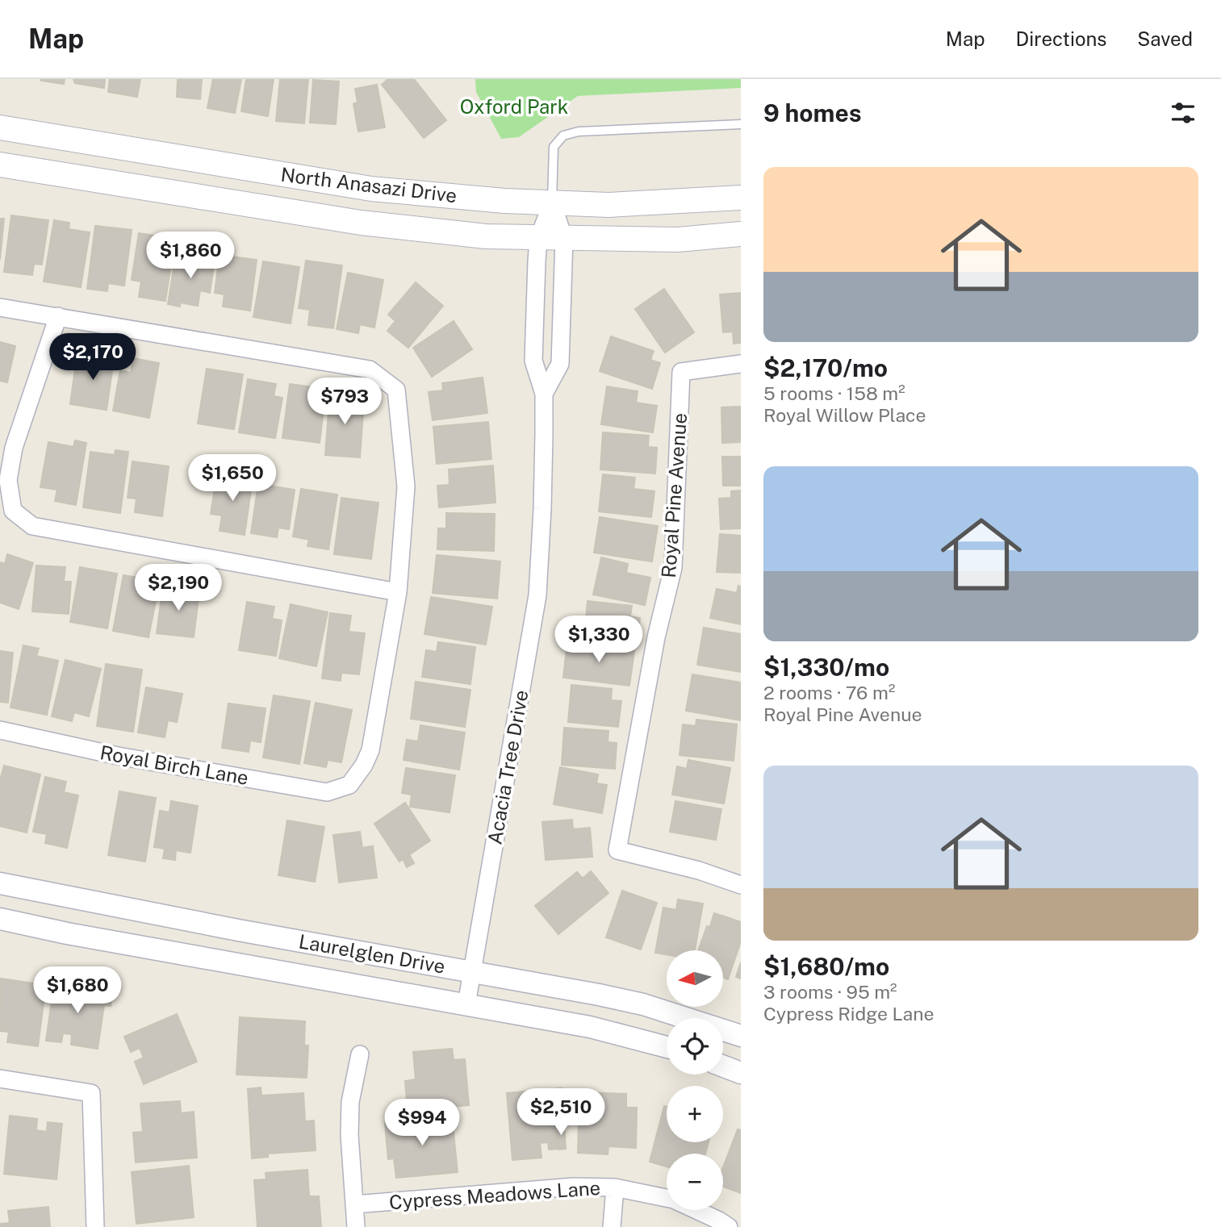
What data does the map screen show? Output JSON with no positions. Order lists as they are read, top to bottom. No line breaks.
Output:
{"streets":{"main road":["North Anasazi Drive"],"street":["Royal Pine Avenue","Royal Birch Lane","Acacia Tree Drive","Laurelglen Drive","Cypress Meadows Lane"]},"crossings":[["North Anasazi Drive","Acacia Tree Drive"],["Acacia Tree Drive","Laurelglen Drive"]],"parks":["Oxford Park"],"north":"left","page":{"header":"Map","nav":["Map","Directions","Saved"],"heading":"9 homes","list":[{"name":"$2,170/mo","note":"5 rooms · 158 m² · Royal Willow Place"},{"name":"$1,330/mo","note":"2 rooms · 76 m² · Royal Pine Avenue"},{"name":"$1,680/mo","note":"3 rooms · 95 m² · Cypress Ridge Lane"}],"price":["$1,860","$2,170","$793","$1,650","$2,190","$1,330","$1,680","$2,510","$994"],"map_buttons":["+","−"]}}
